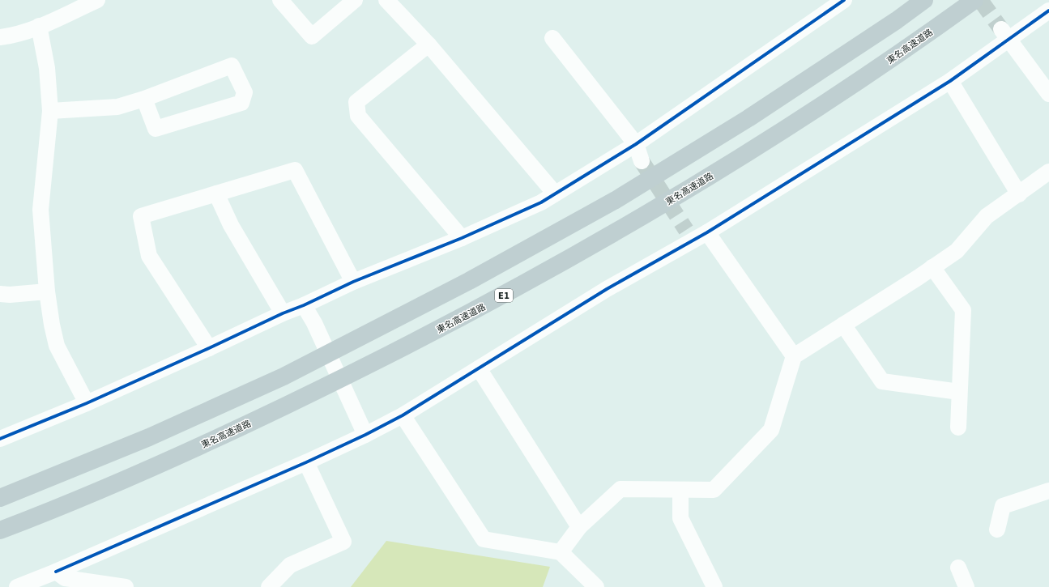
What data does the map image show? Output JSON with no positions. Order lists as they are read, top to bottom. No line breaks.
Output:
{"streets":{"highway":["東名高速道路","E1"]}}
